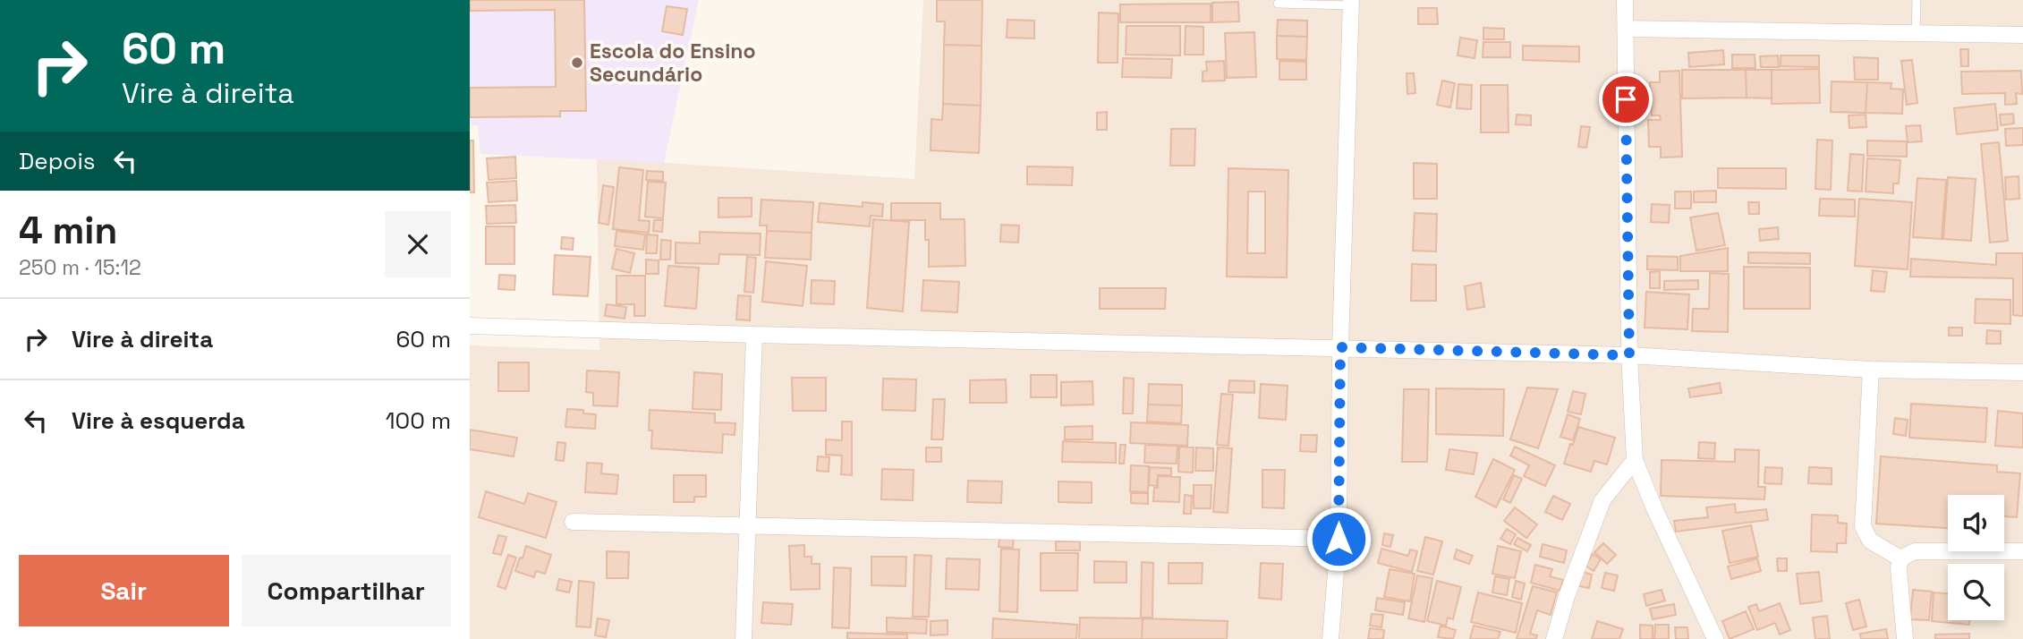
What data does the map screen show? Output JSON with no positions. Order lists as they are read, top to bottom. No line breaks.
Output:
{"places":["Escola do Ensino Secundário"],"page":{"turn":["60 m","Vire à direita"],"then":"Depois","heading":["4 min","250 m · 15:12"],"list":[{"name":"Vire à direita","value":"60 m"},{"name":"Vire à esquerda","value":"100 m"}],"buttons":["Sair","Compartilhar"]}}
